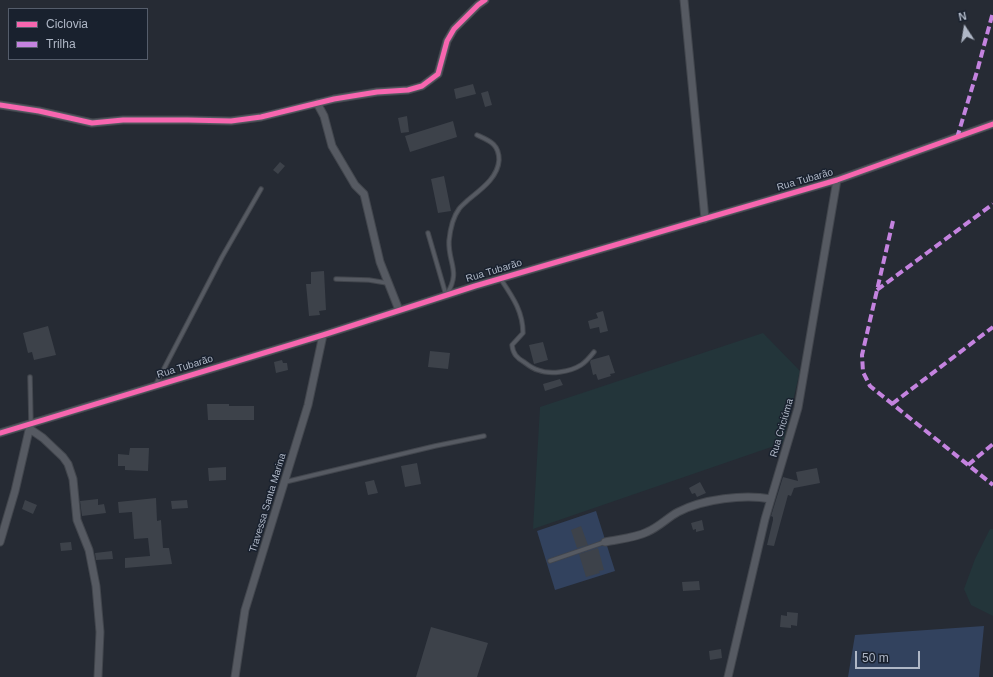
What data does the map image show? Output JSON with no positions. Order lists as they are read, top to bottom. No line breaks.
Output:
{"streets":{"street":["Rua Tubarão","Rua Criciúma","Travessa Santa Marina"]},"crossings":[["Rua Tubarão","Rua Criciúma"],["Rua Tubarão","Travessa Santa Marina"]],"legend":["Ciclovia","Trilha"],"scale_bar":"50 m","north":"top"}
